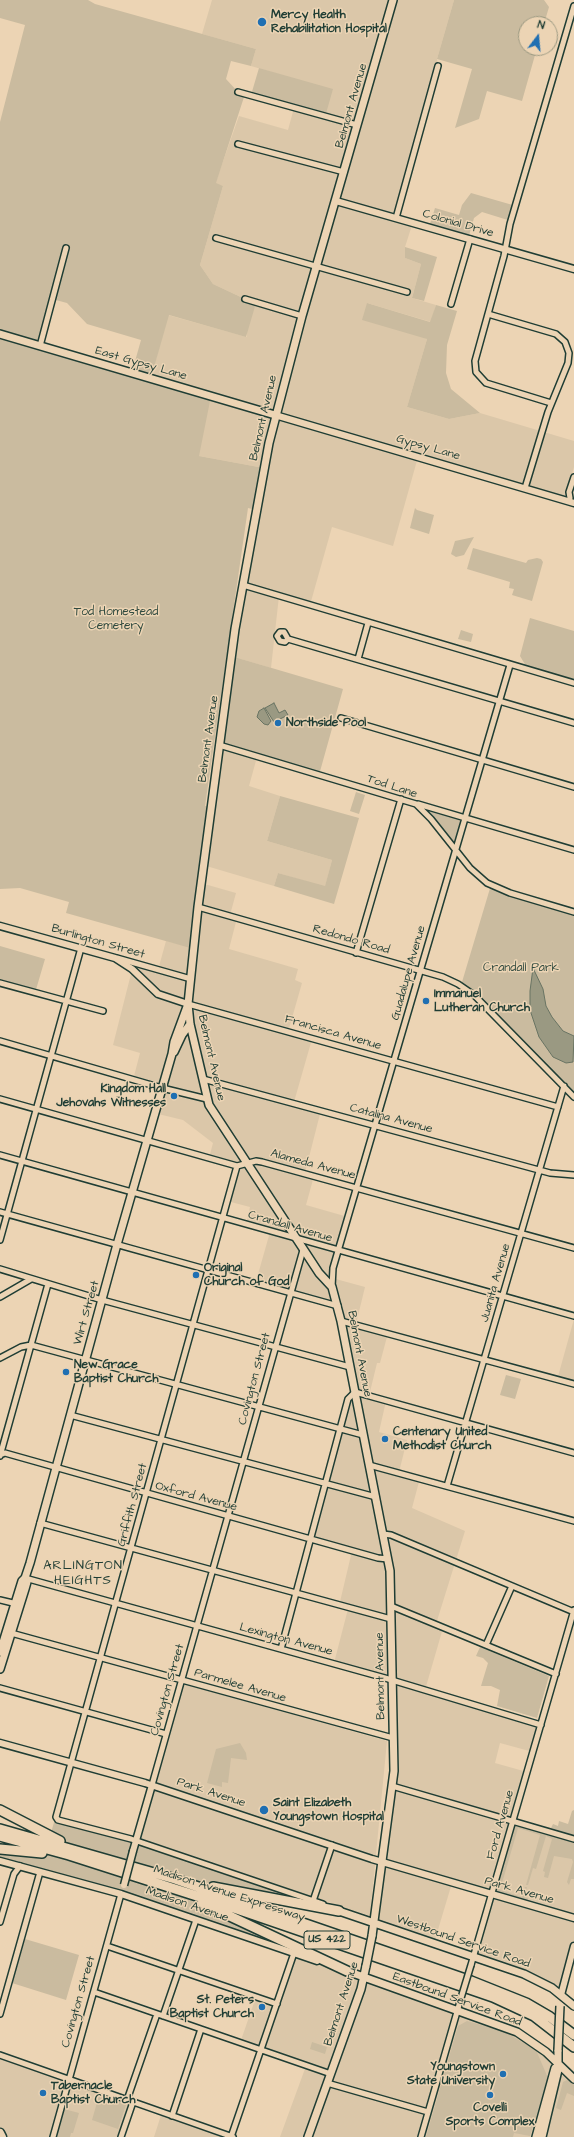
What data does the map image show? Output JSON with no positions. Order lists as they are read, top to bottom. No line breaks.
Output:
{"streets":{"highway":["Madison Avenue Expressway","US 422"],"main road":["Belmont Avenue","East Gypsy Lane","Wirt Street","Madison Avenue","Westbound Service Road","Eastbound Service Road"],"street":["Colonial Drive","Gypsy Lane","Tod Lane","Redondo Road","Burlington Street","Guadalupe Avenue","Francisca Avenue","Catalina Avenue","Alameda Avenue","Crandall Avenue","Juanita Avenue","Covington Street","Oxford Avenue","Griffith Street","Lexington Avenue","Parmelee Avenue","Park Avenue","Ford Avenue"]},"crossings":[["Belmont Avenue","Colonial Drive"],["Belmont Avenue","East Gypsy Lane"],["Belmont Avenue","Gypsy Lane"],["Belmont Avenue","Tod Lane"],["Belmont Avenue","Redondo Road"],["Belmont Avenue","Burlington Street"],["Belmont Avenue","Guadalupe Avenue"],["Belmont Avenue","Francisca Avenue"],["Belmont Avenue","Catalina Avenue"],["Belmont Avenue","Alameda Avenue"],["Belmont Avenue","Crandall Avenue"],["Belmont Avenue","Wirt Street"],["Belmont Avenue","Covington Street"],["Belmont Avenue","Oxford Avenue"],["Belmont Avenue","Lexington Avenue"],["Belmont Avenue","Parmelee Avenue"],["Belmont Avenue","Park Avenue"],["Belmont Avenue","Madison Avenue"],["Belmont Avenue","Westbound Service Road"],["Belmont Avenue","Eastbound Service Road"],["East Gypsy Lane","Gypsy Lane"],["Tod Lane","Guadalupe Avenue"],["Redondo Road","Guadalupe Avenue"],["Redondo Road","Juanita Avenue"],["Burlington Street","Francisca Avenue"],["Guadalupe Avenue","Francisca Avenue"],["Guadalupe Avenue","Catalina Avenue"],["Guadalupe Avenue","Alameda Avenue"],["Guadalupe Avenue","Crandall Avenue"],["Francisca Avenue","Juanita Avenue"],["Francisca Avenue","Wirt Street"],["Catalina Avenue","Juanita Avenue"],["Alameda Avenue","Juanita Avenue"],["Alameda Avenue","Griffith Street"],["Crandall Avenue","Juanita Avenue"],["Crandall Avenue","Wirt Street"],["Crandall Avenue","Griffith Street"],["Wirt Street","Oxford Avenue"],["Wirt Street","Lexington Avenue"],["Wirt Street","Parmelee Avenue"],["Covington Street","Oxford Avenue"],["Covington Street","Griffith Street"],["Covington Street","Lexington Avenue"],["Covington Street","Parmelee Avenue"],["Covington Street","Park Avenue"],["Covington Street","Madison Avenue"],["Oxford Avenue","Griffith Street"],["Griffith Street","Lexington Avenue"],["Griffith Street","Parmelee Avenue"],["Griffith Street","Park Avenue"],["Lexington Avenue","Ford Avenue"],["Park Avenue","Ford Avenue"],["Ford Avenue","Westbound Service Road"],["Ford Avenue","Eastbound Service Road"],["Madison Avenue Expressway","US 422"],["Madison Avenue","Eastbound Service Road"]],"districts":["ARLINGTON HEIGHTS"],"parks":["Tod Homestead Cemetery","Crandall Park"],"places":["Mercy Health Rehabilitation Hospital","Northside Pool","Immanuel Lutheran Church","Kingdom Hall Jehovahs Witnesses","Original Church of God","New Grace Baptist Church","Centenary United Methodist Church","Saint Elizabeth Youngstown Hospital","St. Peters Baptist Church","Youngstown State University","Tabernacle Baptist Church","Covelli Sports Complex"],"north":"top"}
